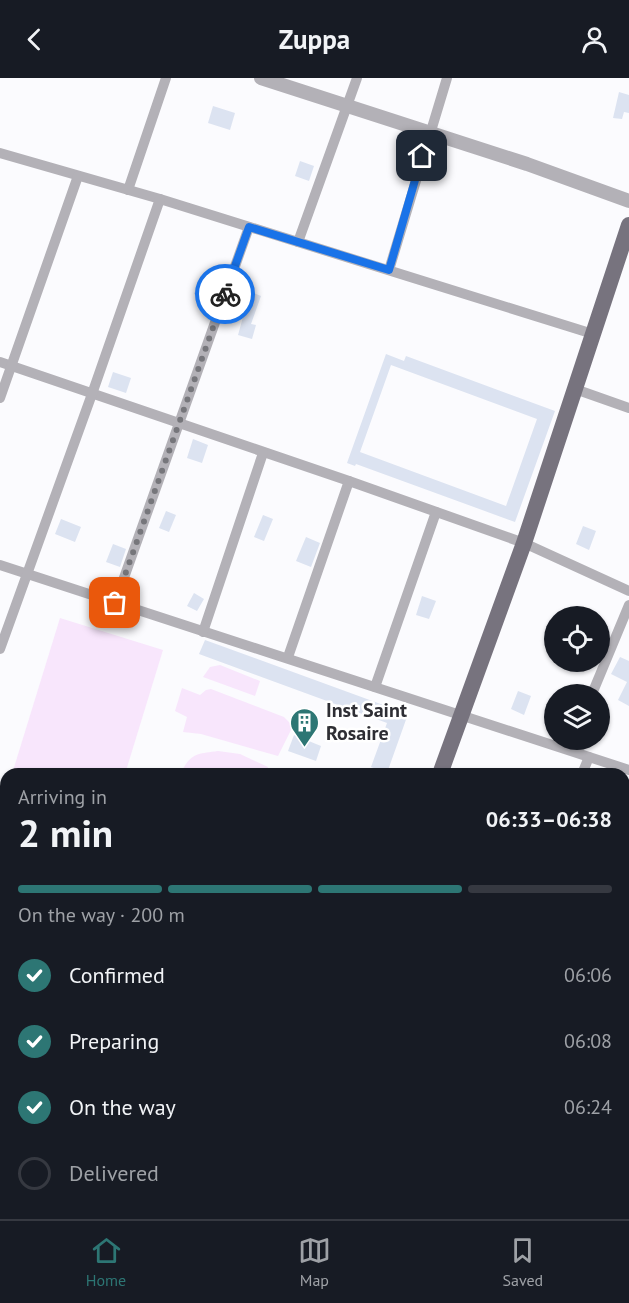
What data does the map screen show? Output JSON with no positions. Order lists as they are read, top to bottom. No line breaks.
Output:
{"places":{"building":["Inst Saint Rosaire"]},"page":{"header":"Zuppa","heading":["2 min","Arriving in","06:33–06:38"],"bar":"On the way · 200 m","list":[["Confirmed","06:06"],["Preparing","06:08"],["On the way","06:24"],"Delivered"],"tabs":["Home","Map","Saved"]}}
